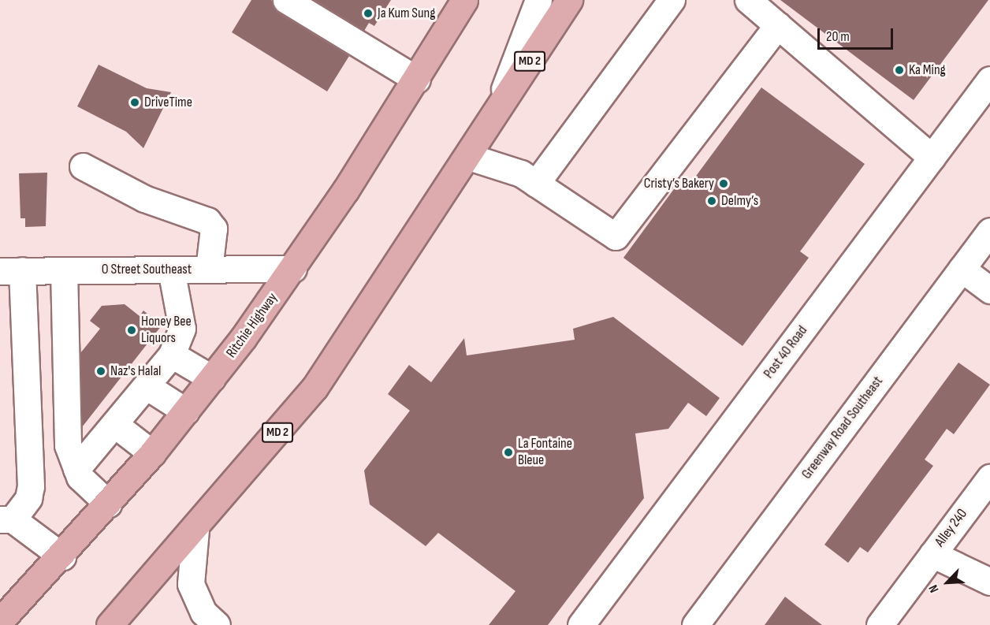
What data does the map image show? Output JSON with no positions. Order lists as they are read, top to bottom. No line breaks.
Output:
{"streets":{"main road":["MD 2","Ritchie Highway"],"street":["O Street Southeast","Post 40 Road","Greenway Road Southeast","Alley 240"]},"crossings":[["O Street Southeast","Ritchie Highway"]],"places":["Ja Kum Sung","Ka Ming","DriveTime","Cristy’s Bakery","Delmy’s","Honey Bee Liquors","Naz's Halal","La Fontaine Bleue"],"scale_bar":"20 m","north":"bottom left"}
